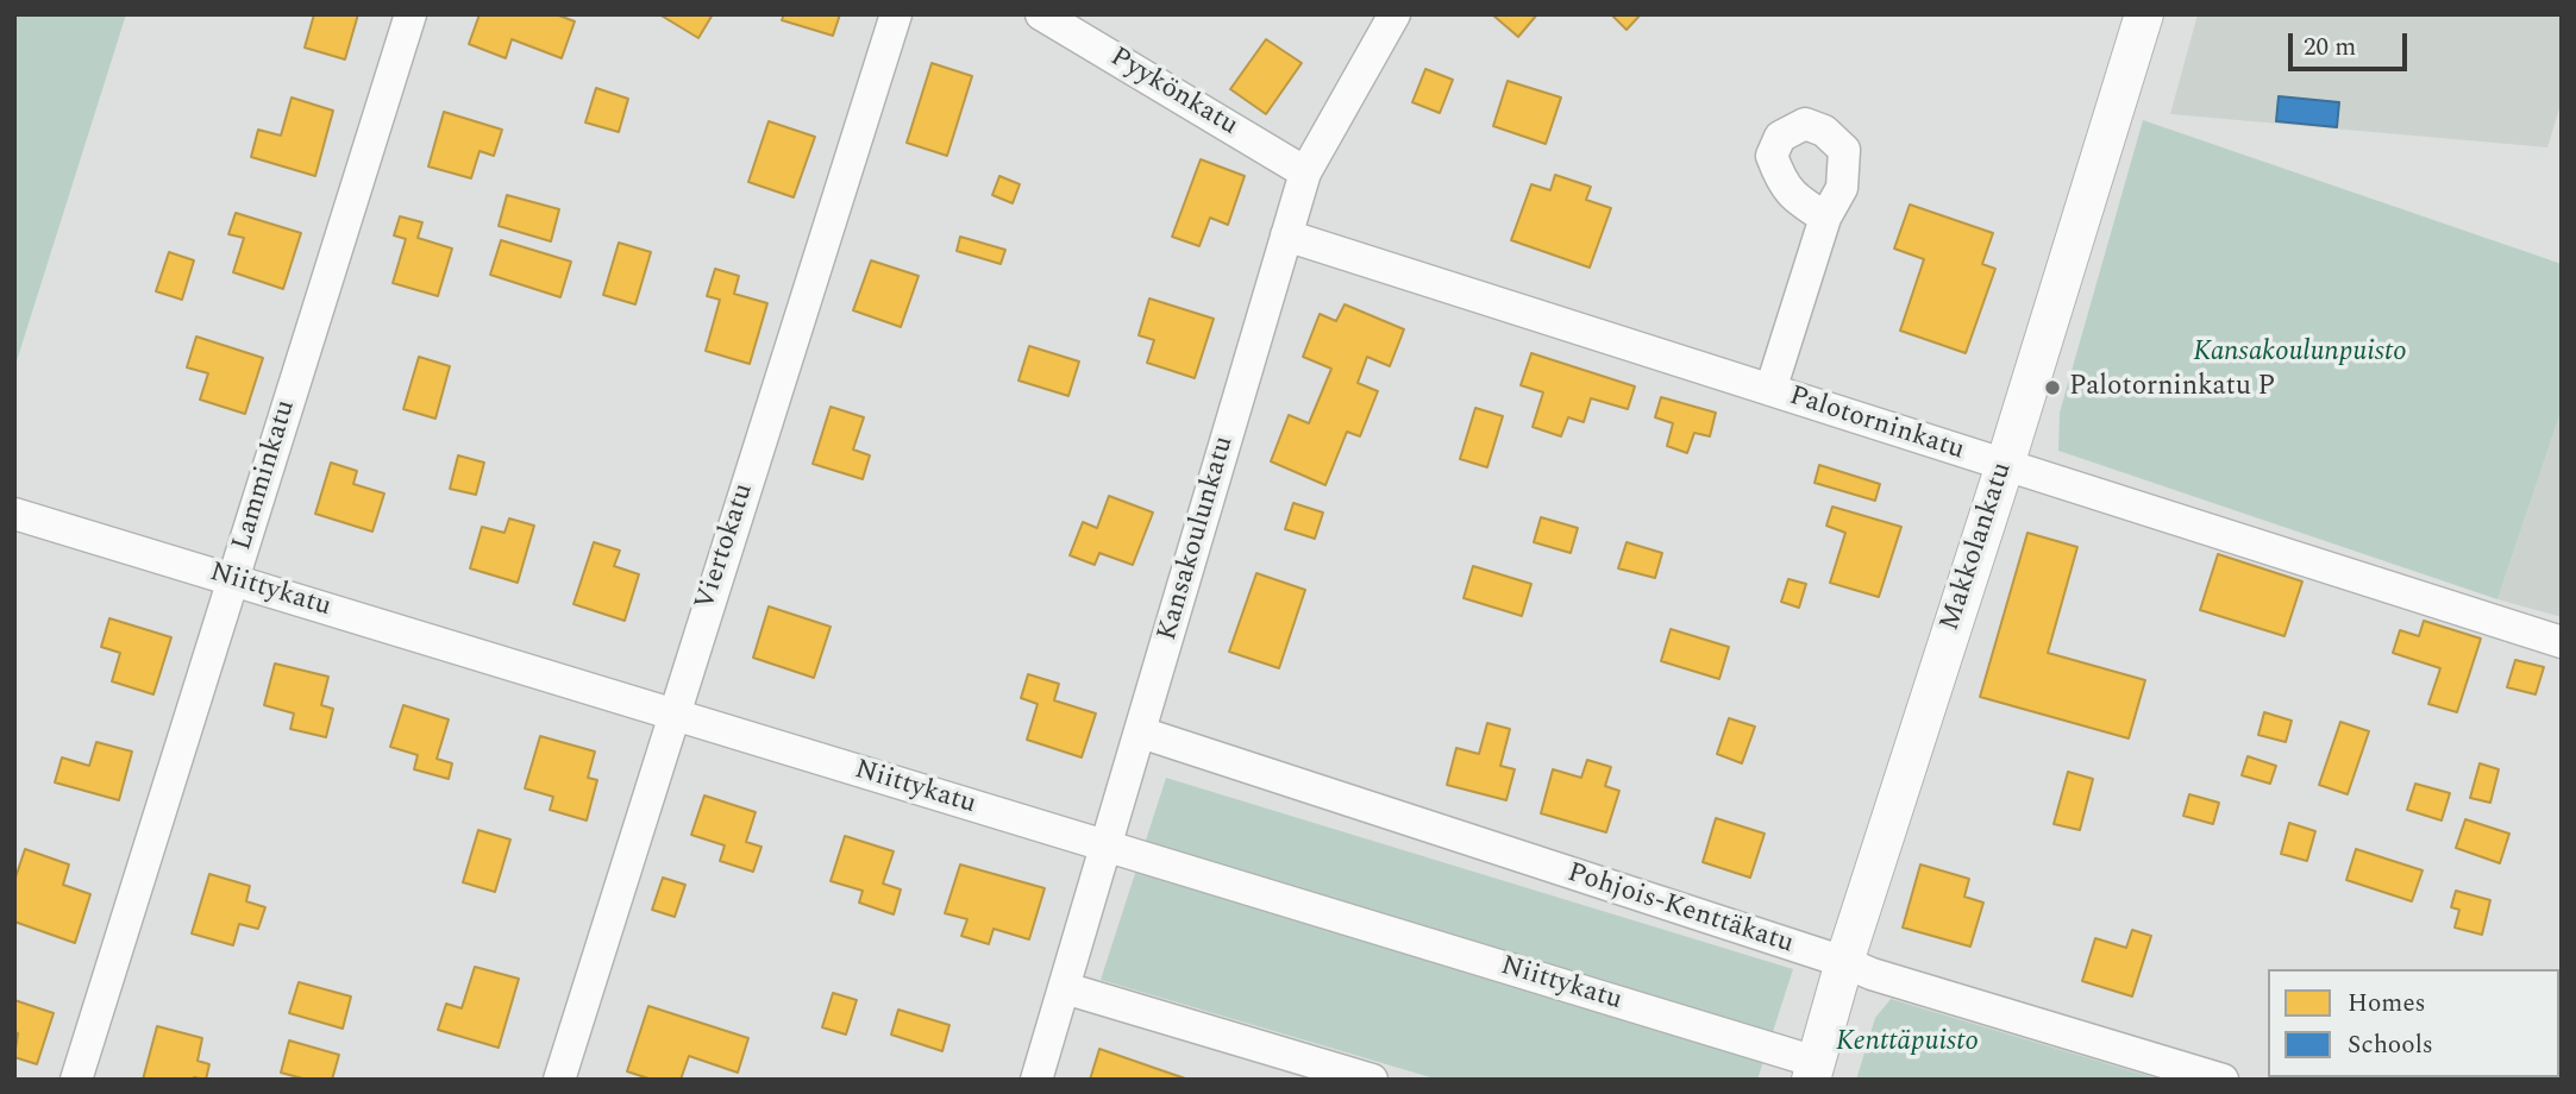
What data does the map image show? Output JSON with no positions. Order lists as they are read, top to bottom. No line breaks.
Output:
{"streets":{"street":["Pyykönkatu","Palotorninkatu","Lamminkatu","Kansakoulunkatu","Viertokatu","Makkolankatu","Niittykatu","Pohjois-Kenttäkatu"]},"crossings":[["Pyykönkatu","Kansakoulunkatu"],["Palotorninkatu","Kansakoulunkatu"],["Palotorninkatu","Makkolankatu"],["Lamminkatu","Niittykatu"],["Kansakoulunkatu","Niittykatu"],["Kansakoulunkatu","Pohjois-Kenttäkatu"],["Viertokatu","Niittykatu"],["Makkolankatu","Niittykatu"],["Makkolankatu","Pohjois-Kenttäkatu"]],"parks":["Kansakoulunpuisto","Kenttäpuisto"],"places":["Palotorninkatu P"],"legend":["Homes","Schools"],"scale_bar":"20 m"}
